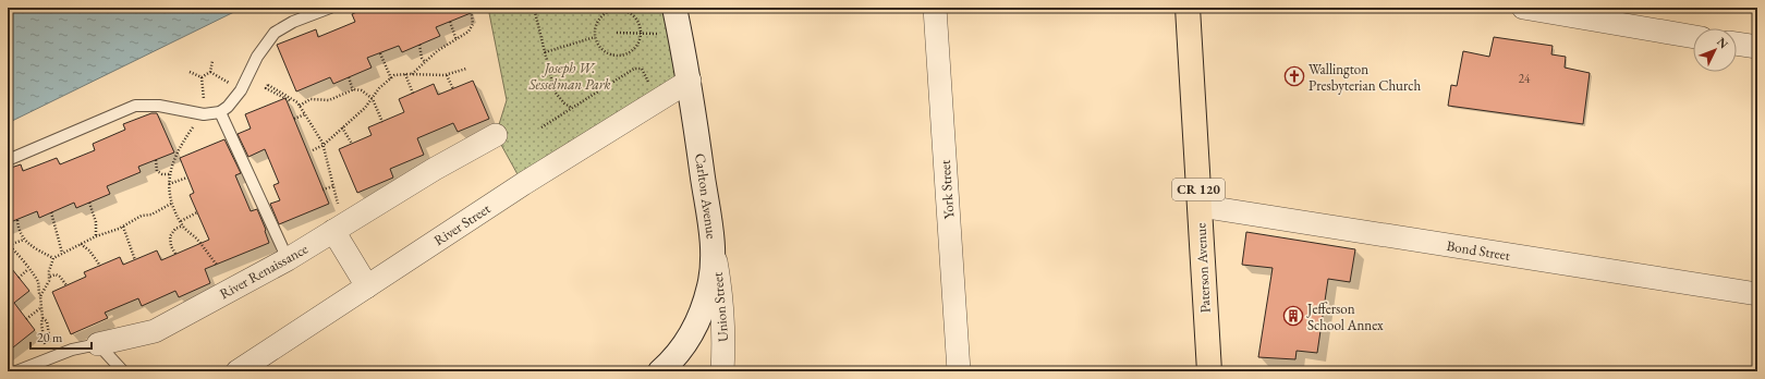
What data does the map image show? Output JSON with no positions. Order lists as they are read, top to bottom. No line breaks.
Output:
{"streets":{"main road":["CR 120","Paterson Avenue"],"street":["York Street","Carlton Avenue","River Street","Bond Street","River Renaissance","Union Street"]},"crossings":[["Carlton Avenue","River Street"],["Carlton Avenue","Union Street"],["Bond Street","Paterson Avenue"]],"parks":["Joseph W. Sesselman Park"],"places":{"church":["Wallington Presbyterian Church"],"building":["Jefferson School Annex"]},"house_numbers":["24"],"scale_bar":"20 m","north":"top right"}
